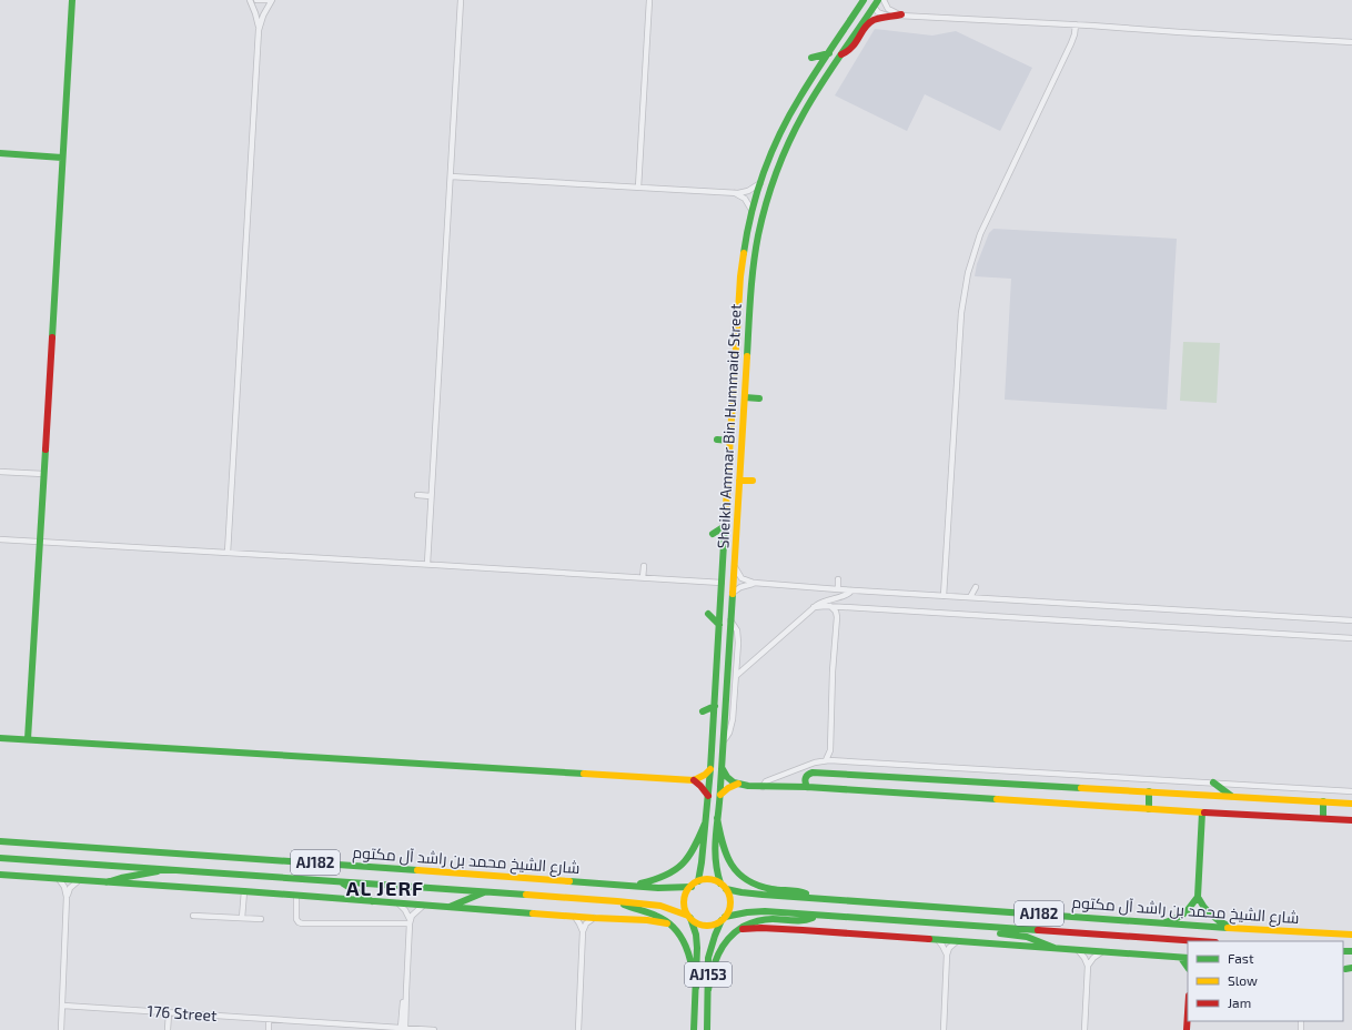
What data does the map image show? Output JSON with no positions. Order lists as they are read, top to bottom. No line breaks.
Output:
{"streets":{"main road":["Sheikh Ammar Bin Hummaid Street","شارع الشيخ محمد بن راشد آل مكتوم","AJ182","AJ153"],"street":["176 Street"]},"crossings":[["Sheikh Ammar Bin Hummaid Street","شارع الشيخ محمد بن راشد آل مكتوم"],["Sheikh Ammar Bin Hummaid Street","AJ153"],["شارع الشيخ محمد بن راشد آل مكتوم","AJ153"]],"districts":["AL JERF"],"legend":["Fast","Slow","Jam"]}
